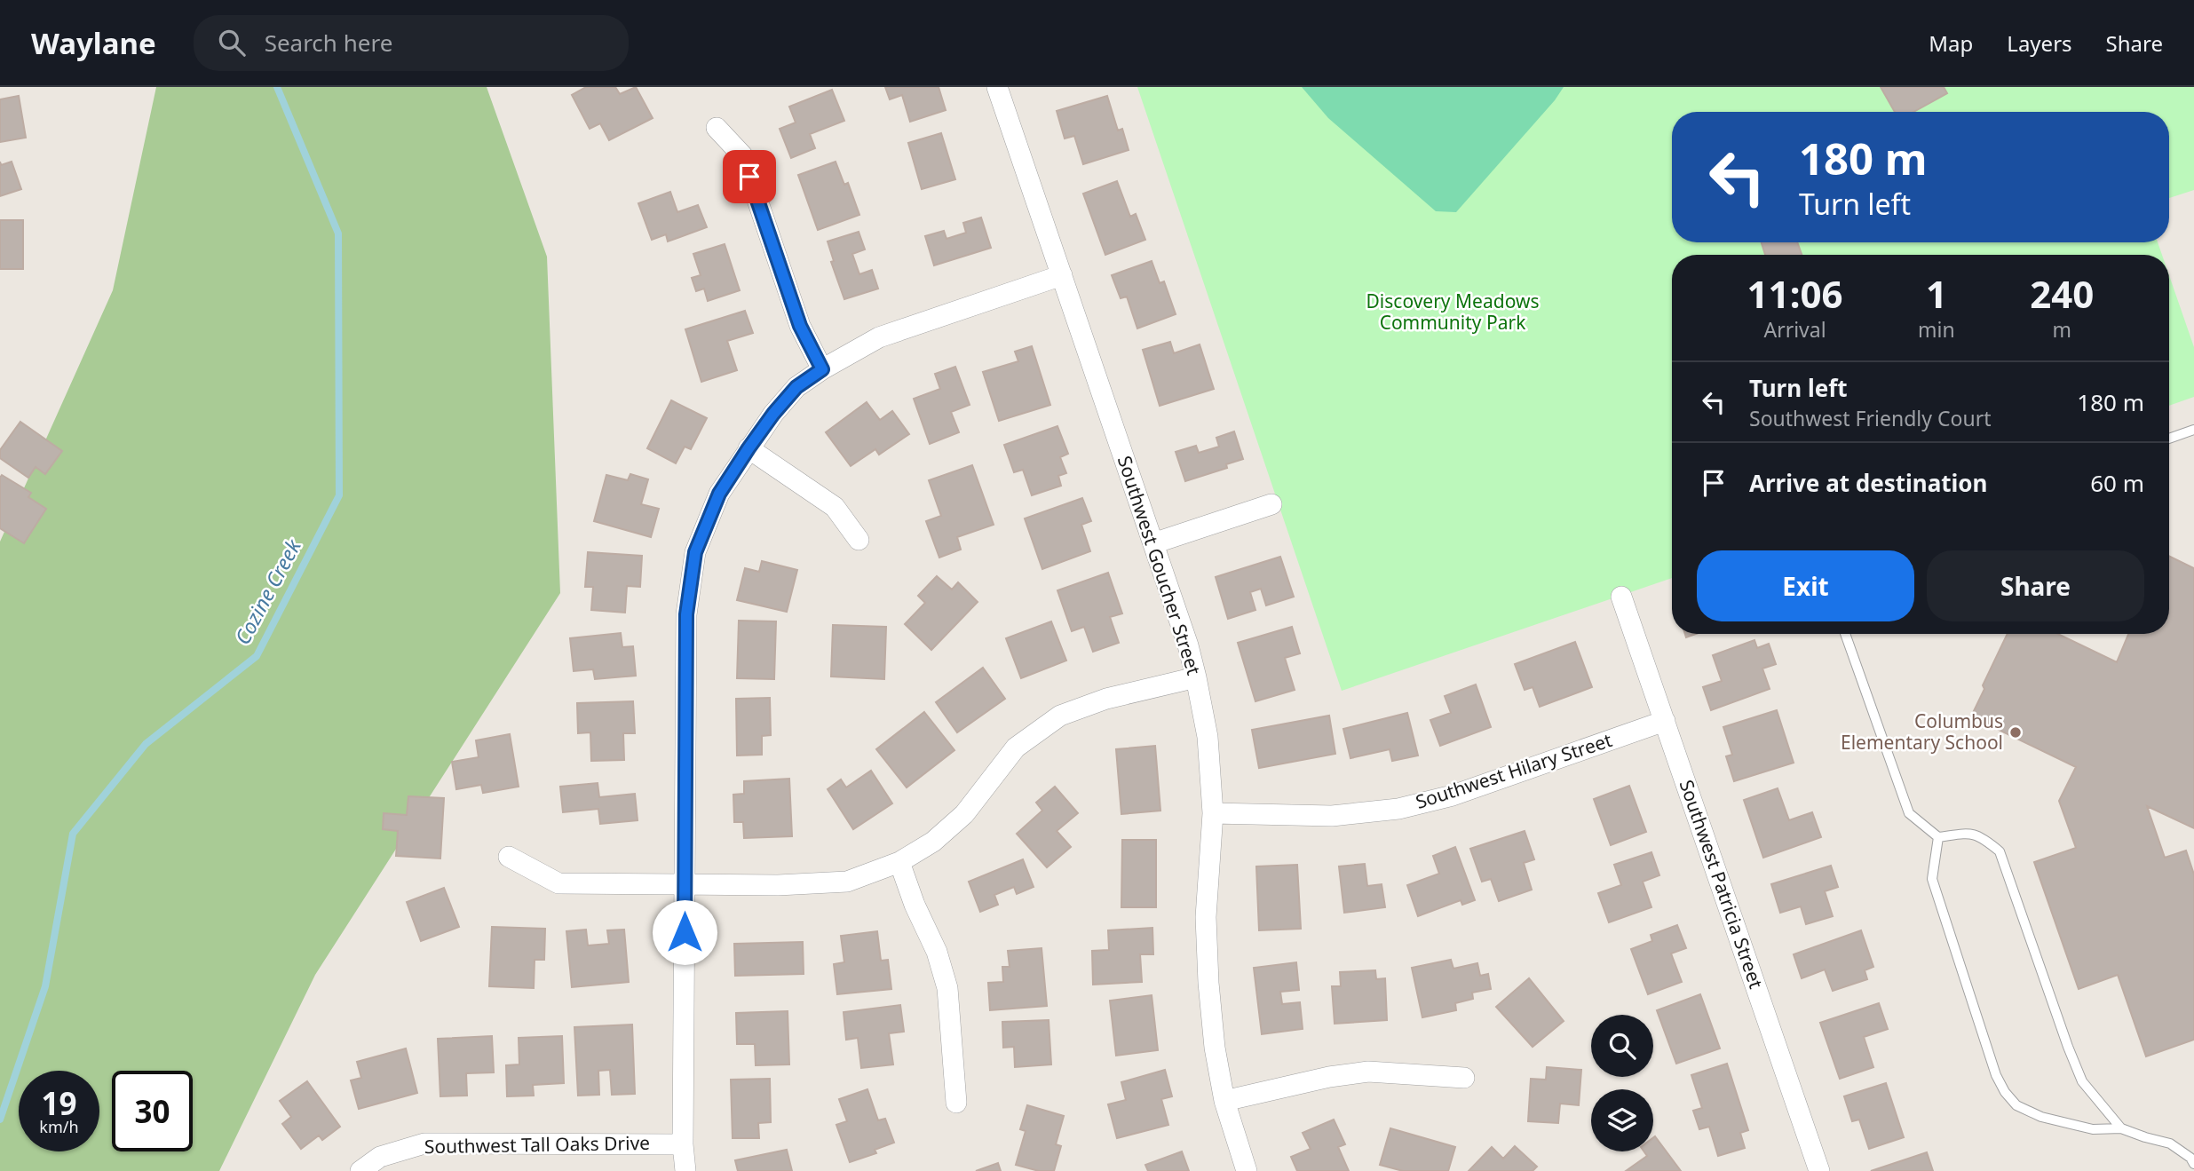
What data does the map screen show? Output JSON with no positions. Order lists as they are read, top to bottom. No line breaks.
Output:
{"streets":{"street":["Southwest Goucher Street","Southwest Hilary Street","Southwest Patricia Street","Southwest Tall Oaks Drive"]},"crossings":[["Southwest Goucher Street","Southwest Hilary Street"],["Southwest Hilary Street","Southwest Patricia Street"]],"water":["Cozine Creek"],"parks":["Discovery Meadows Community Park"],"places":["Columbus Elementary School"],"page":{"header":"Waylane","search":"Search here","nav":["Map","Layers","Share"],"turn":["180 m","Turn left"],"eta":["11:06","Arrival","1","min","240","m"],"list":[{"name":"Turn left","note":"Southwest Friendly Court","value":"180 m"},{"name":"Arrive at destination","value":"60 m"}],"buttons":["Exit","Share"],"speed":"19 km/h","limit":"30"}}
